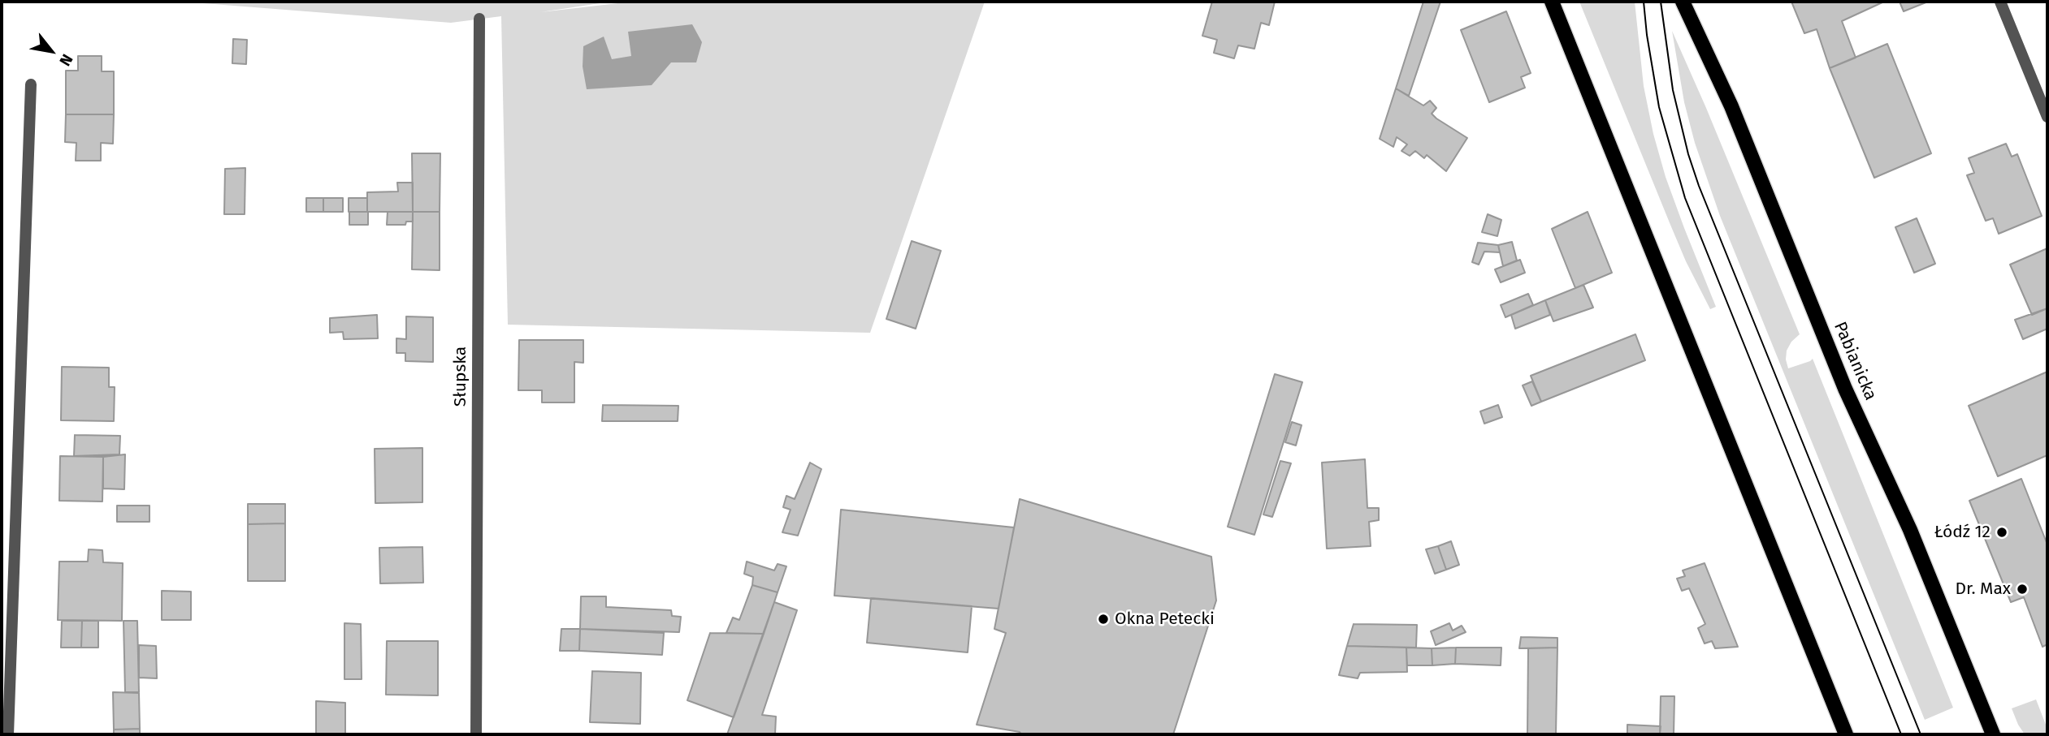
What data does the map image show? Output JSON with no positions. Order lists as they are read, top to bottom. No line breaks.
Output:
{"streets":{"main road":["Pabianicka"],"street":["Słupska"]},"places":["Łódź 12","Dr. Max","Okna Petecki"],"north":"bottom right"}
